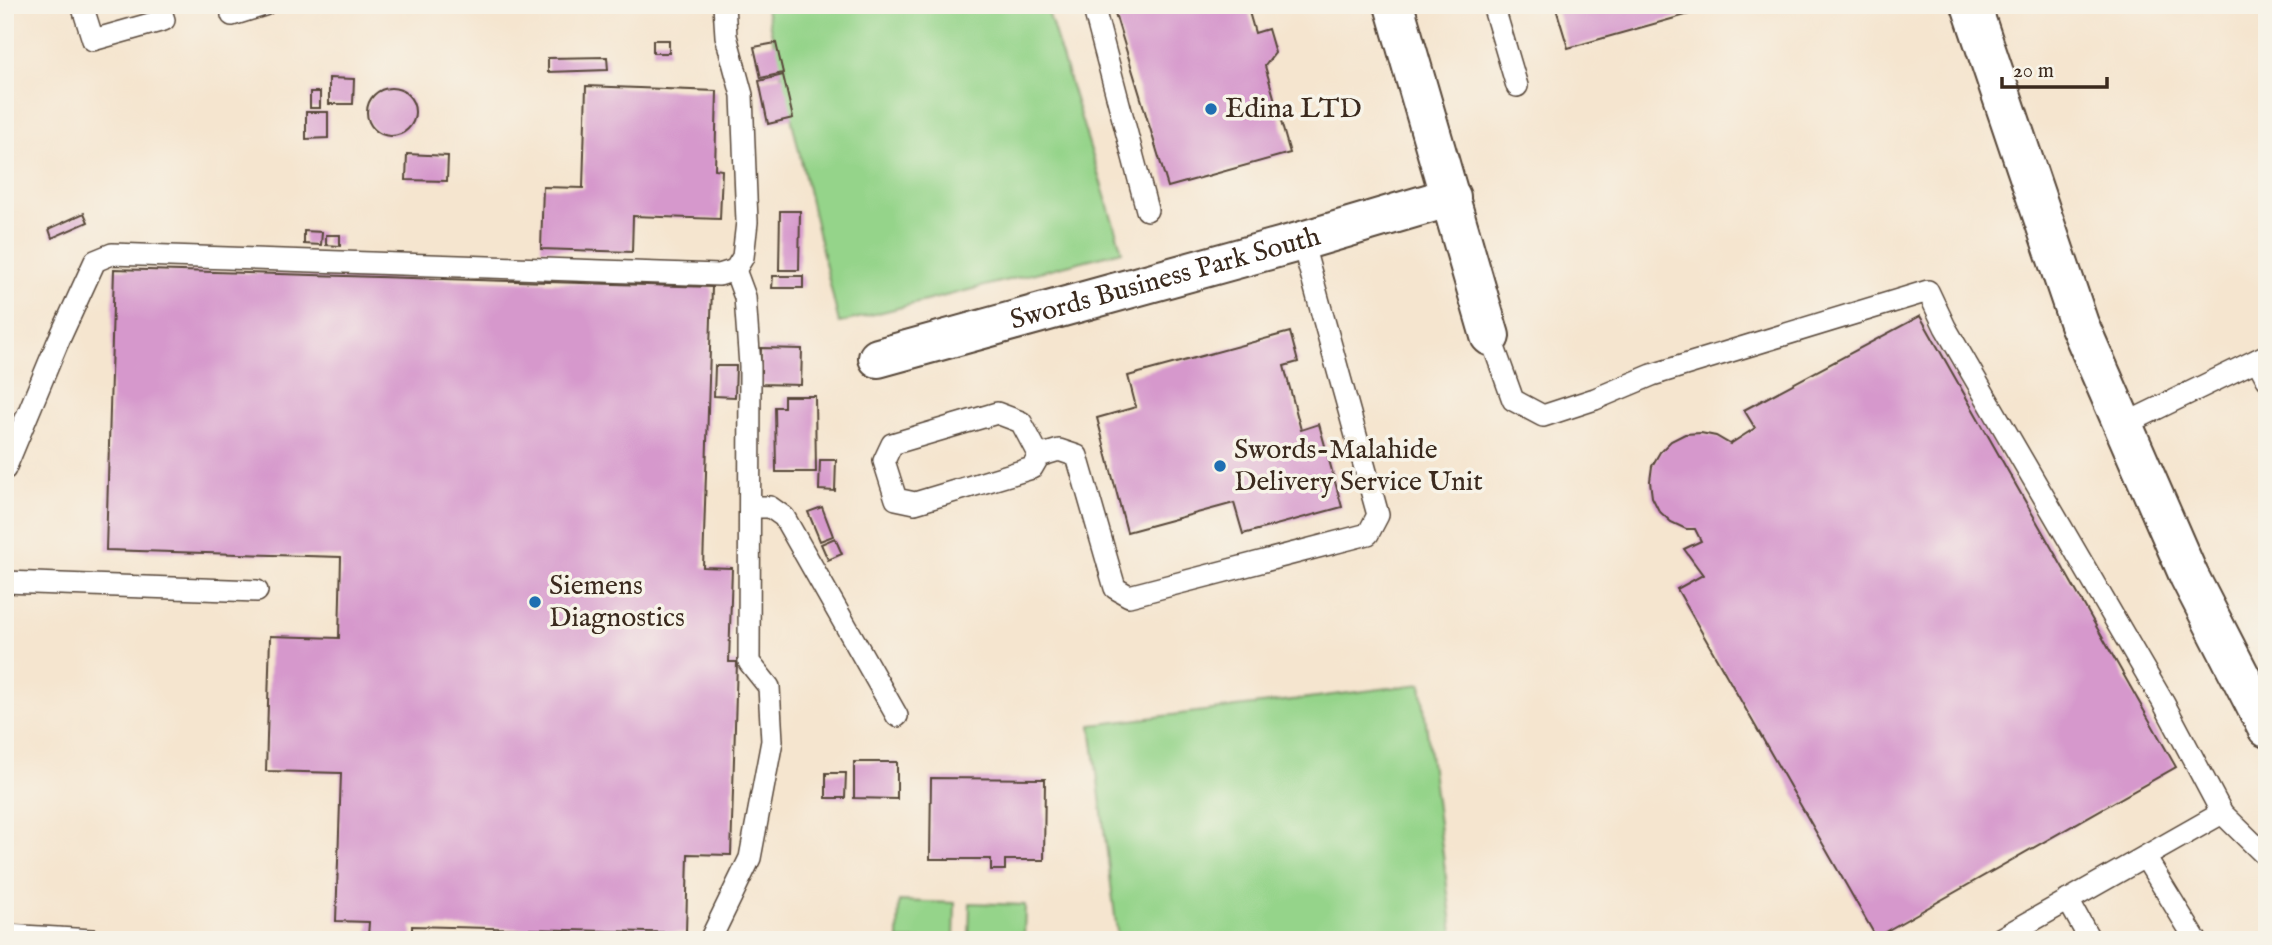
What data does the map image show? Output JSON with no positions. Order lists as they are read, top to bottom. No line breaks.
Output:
{"streets":{"street":["Swords Business Park South"]},"places":["Edina LTD","Swords-Malahide Delivery Service Unit","Siemens Diagnostics"],"scale_bar":"20 m"}
